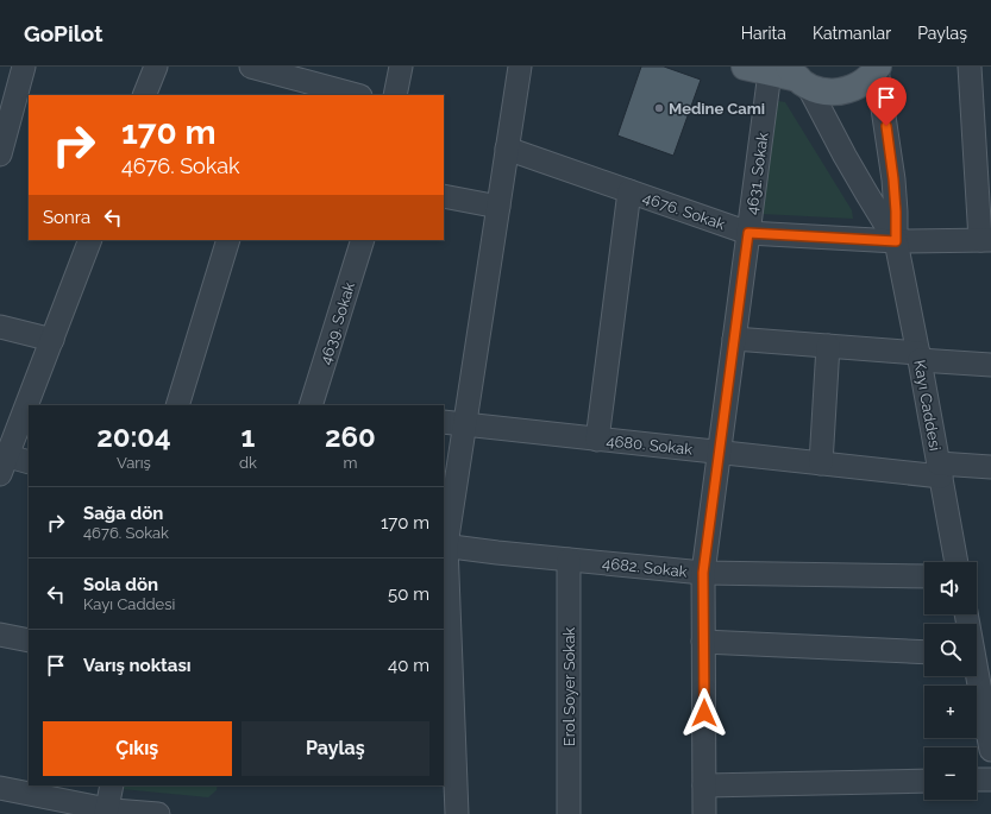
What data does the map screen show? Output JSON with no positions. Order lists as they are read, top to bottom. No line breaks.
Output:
{"streets":{"street":["4631. Sokak","4676. Sokak","4639. Sokak","Kayı Caddesi","4680. Sokak","4682. Sokak","Erol Soyer Sokak"]},"crossings":[["4631. Sokak","4676. Sokak"],["4631. Sokak","Kayı Caddesi"],["4631. Sokak","4680. Sokak"],["4631. Sokak","4682. Sokak"],["4676. Sokak","Kayı Caddesi"],["Kayı Caddesi","4680. Sokak"],["4682. Sokak","Erol Soyer Sokak"]],"places":["Medine Cami"],"page":{"header":"GoPilot","nav":["Harita","Katmanlar","Paylaş"],"turn":["170 m","4676. Sokak"],"then":"Sonra","eta":["20:04","Varış","1","dk","260","m"],"list":[{"name":"Sağa dön","note":"4676. Sokak","value":"170 m"},{"name":"Sola dön","note":"Kayı Caddesi","value":"50 m"},{"name":"Varış noktası","value":"40 m"}],"map_buttons":["+","−"],"buttons":["Çıkış","Paylaş"]}}
